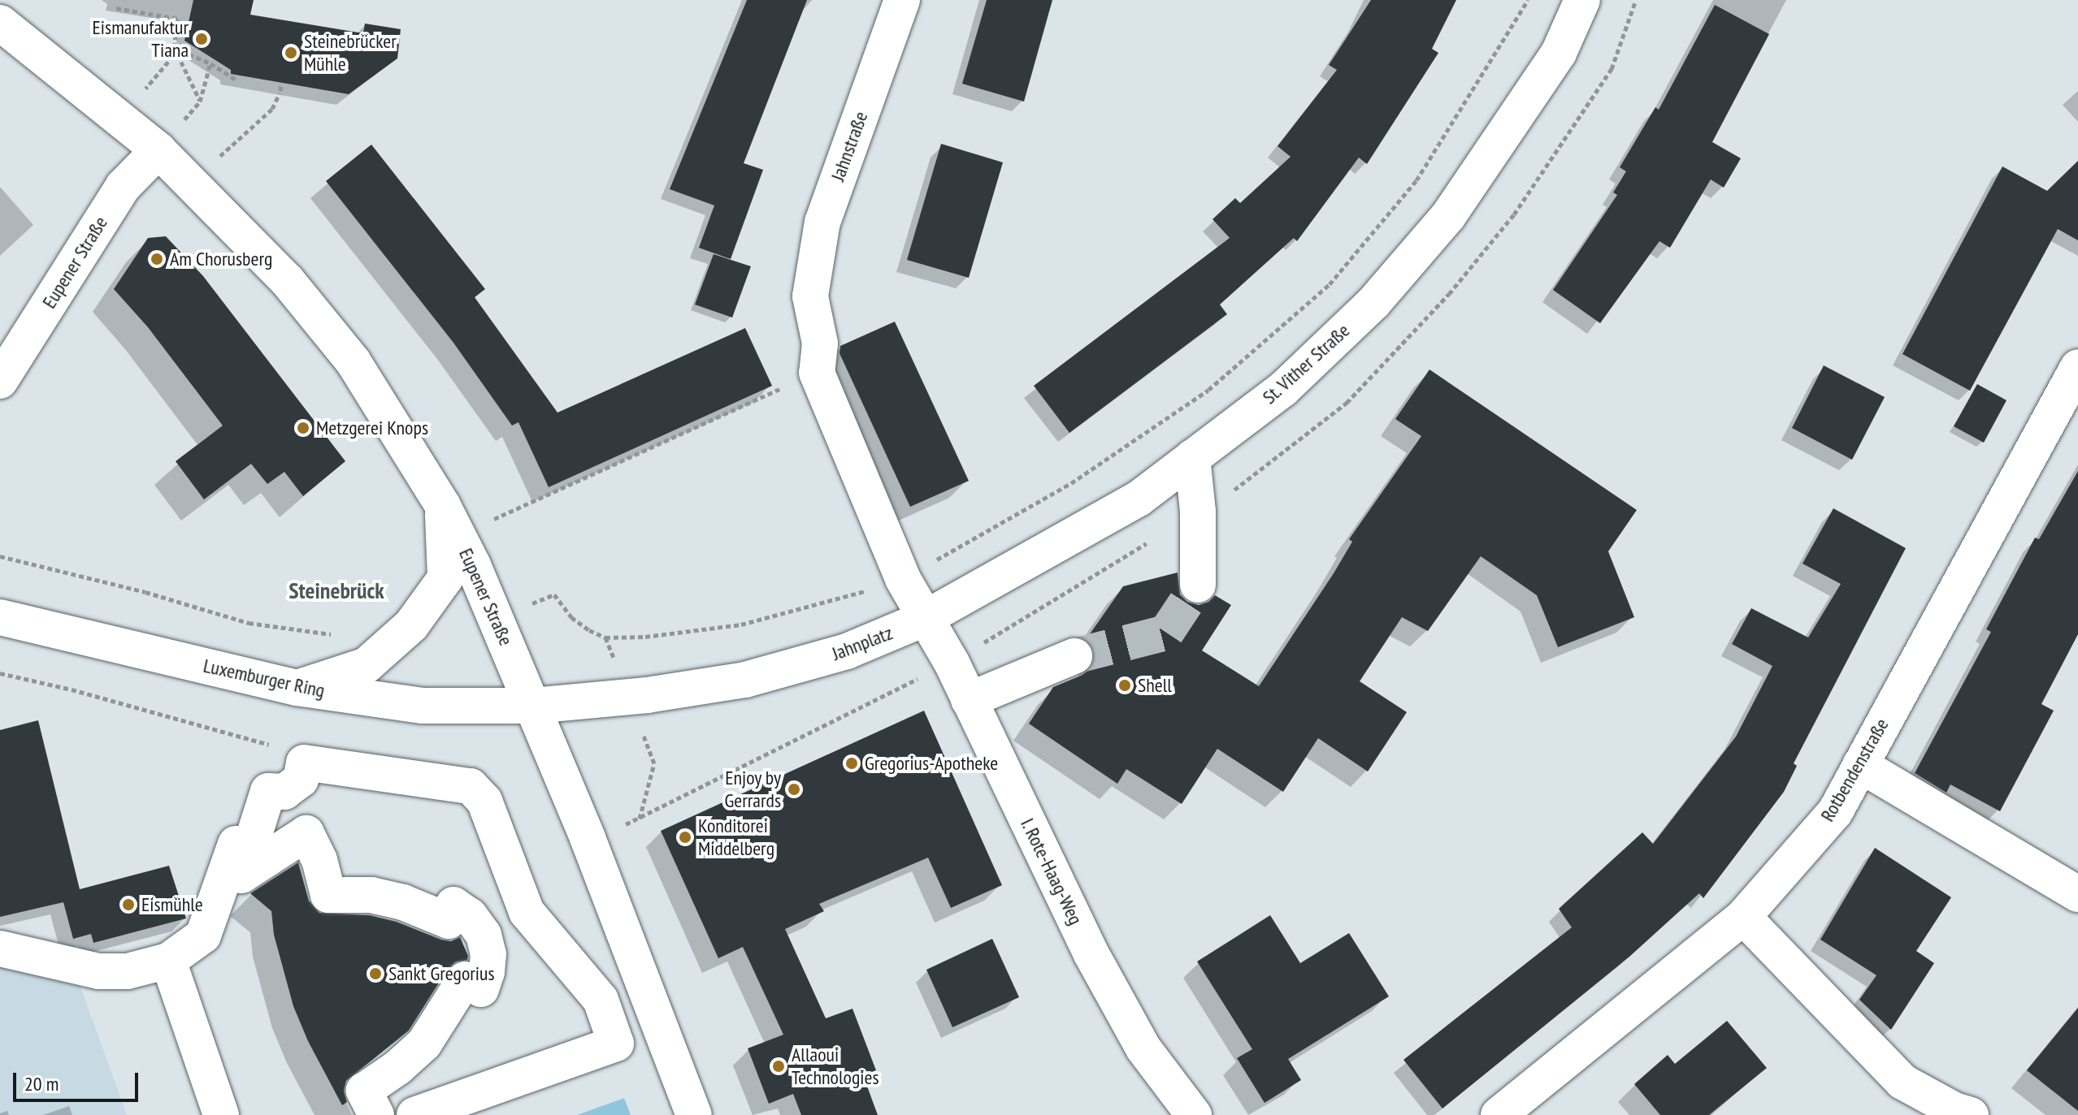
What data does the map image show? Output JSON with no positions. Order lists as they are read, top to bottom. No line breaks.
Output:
{"streets":{"street":["Jahnstraße","Eupener Straße","St. Vither Straße","Jahnplatz","Luxemburger Ring","Rotbendenstraße","I. Rote-Haag-Weg"]},"crossings":[["Eupener Straße","Jahnplatz"],["Eupener Straße","Luxemburger Ring"],["St. Vither Straße","Jahnplatz"],["St. Vither Straße","I. Rote-Haag-Weg"],["Jahnplatz","Luxemburger Ring"],["Jahnplatz","I. Rote-Haag-Weg"]],"districts":["Steinebrück"],"places":["Eismanufaktur Tiana","Steinebrücker Mühle","Am Chorusberg","Metzgerei Knops","Shell","Gregorius-Apotheke","Enjoy by Gerrards","Konditorei Middelberg","Eismühle","Sankt Gregorius","Allaoui Technologies"],"scale_bar":"20 m"}
